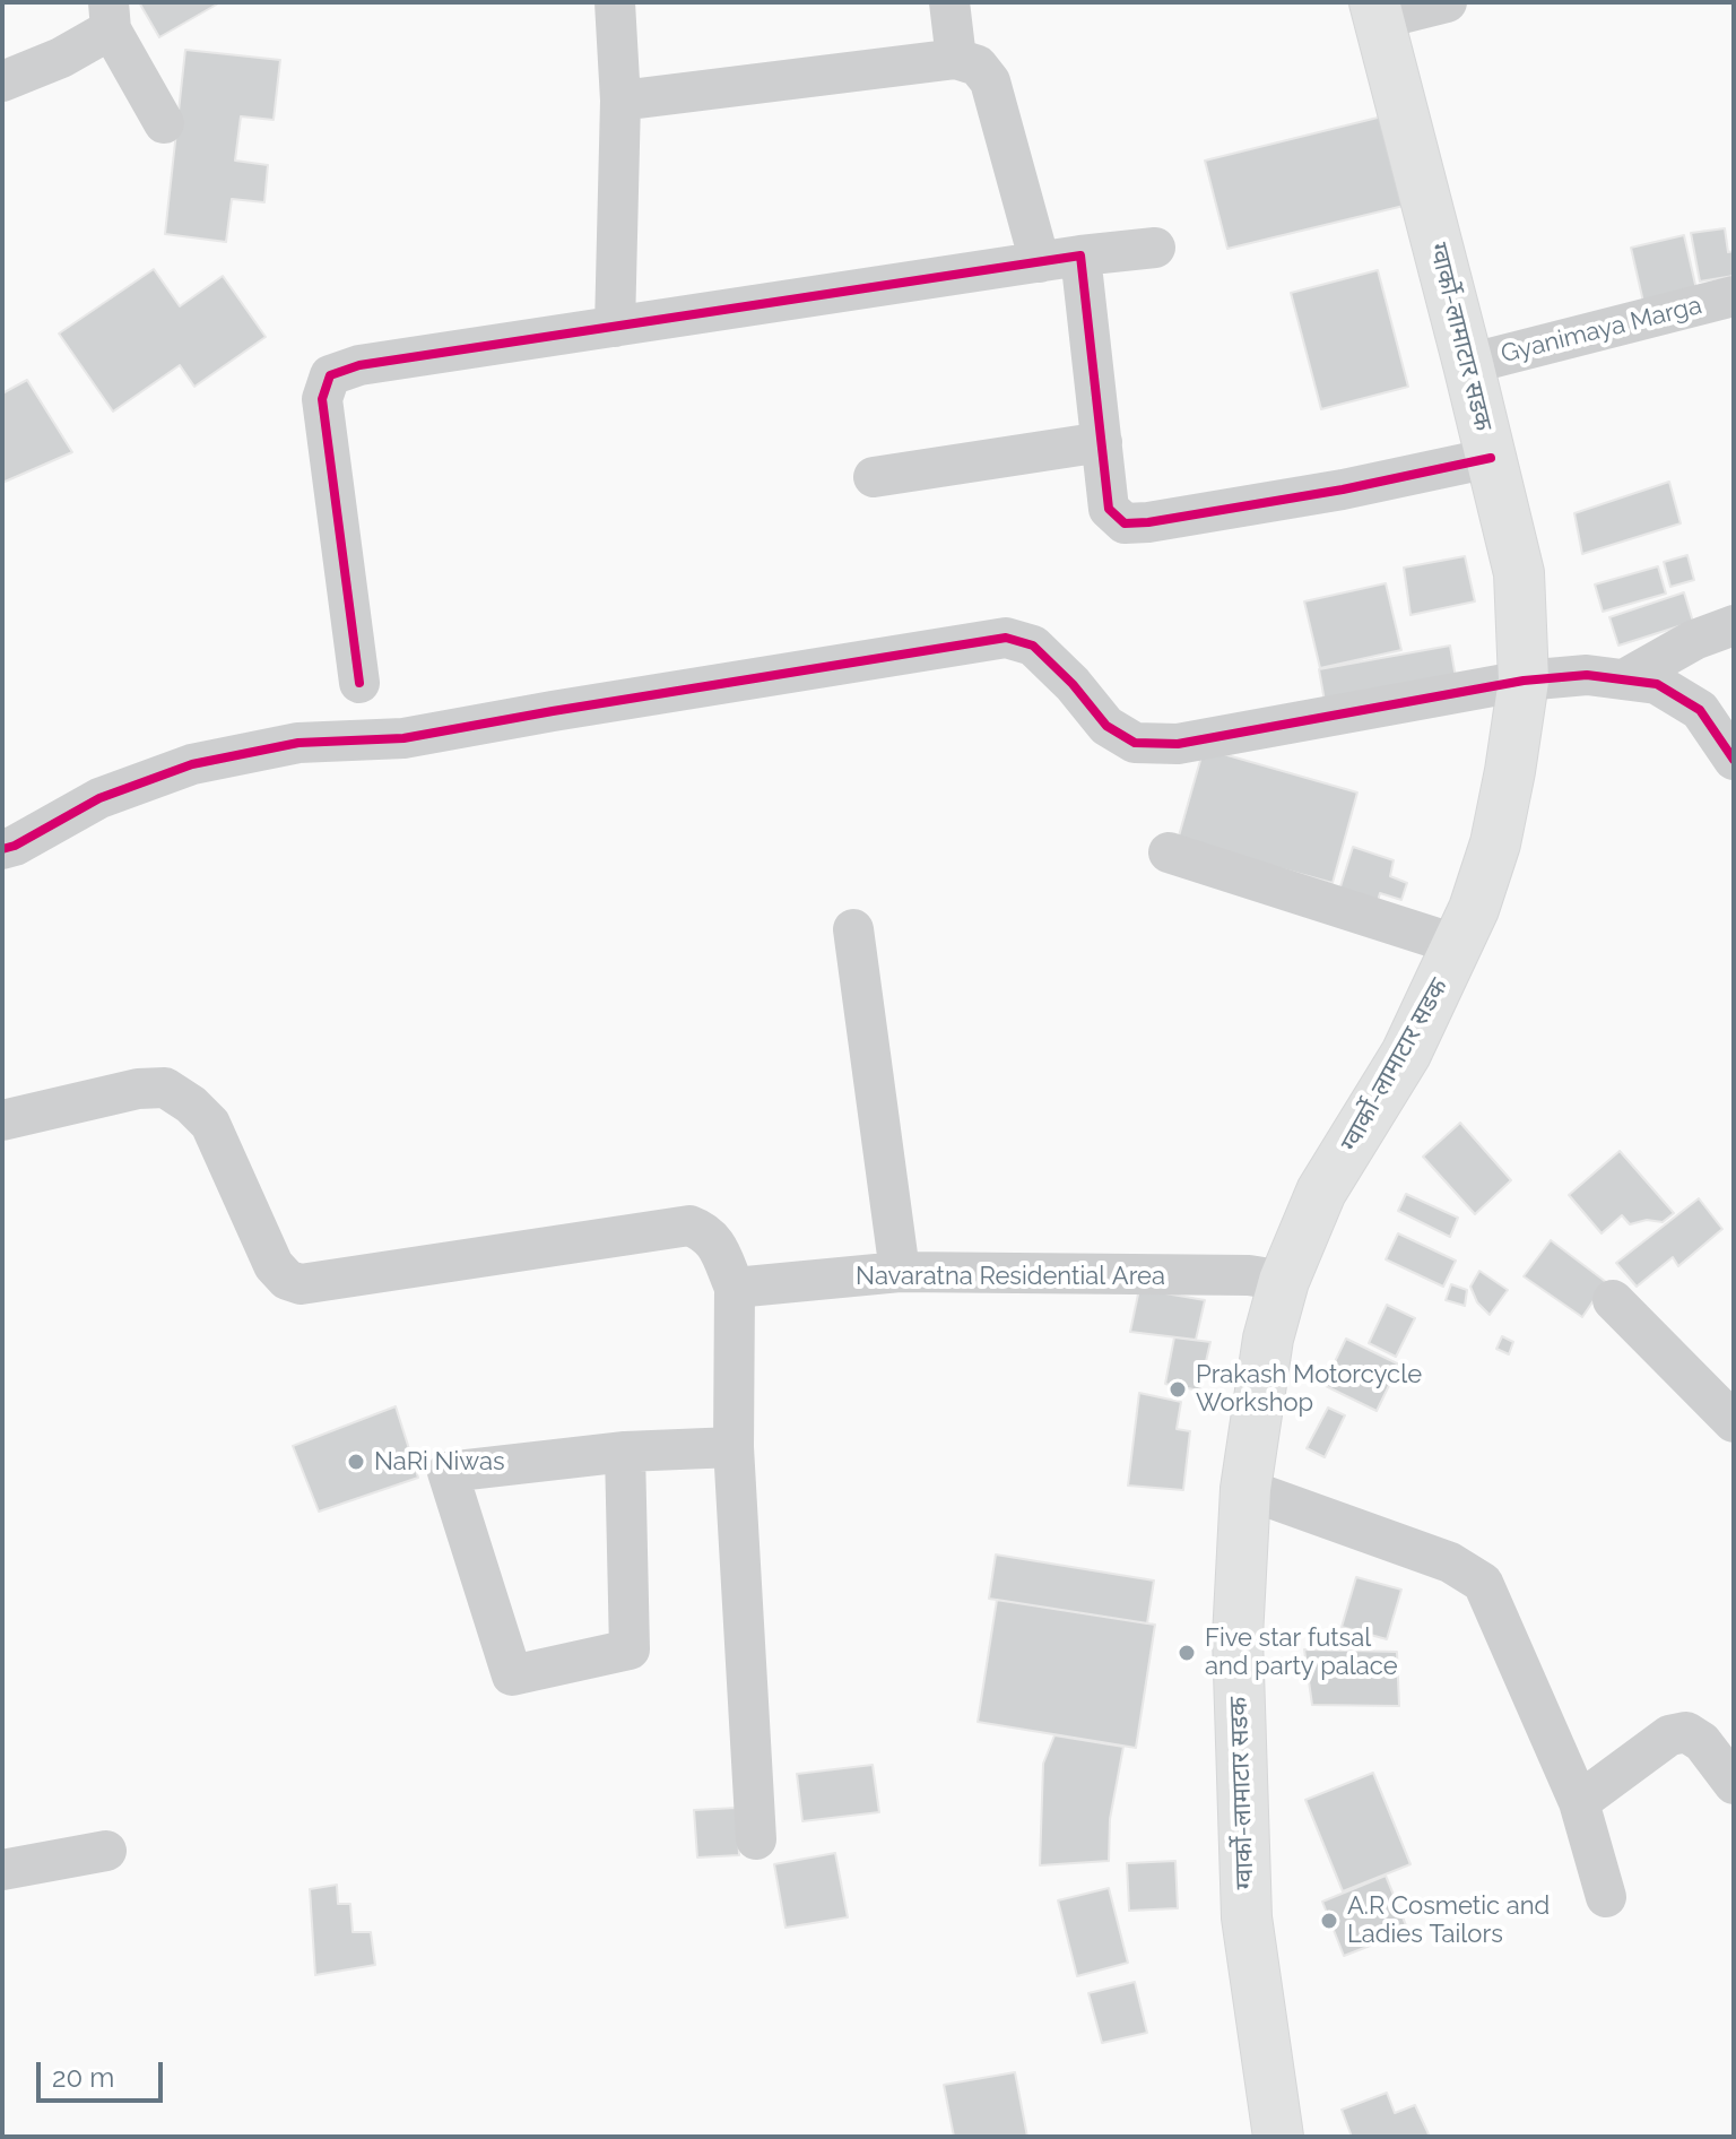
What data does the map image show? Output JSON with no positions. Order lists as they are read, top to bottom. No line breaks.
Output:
{"streets":{"main road":["ग्वार्को-लामाटार सडक"],"street":["Gyanimaya Marga","Navaratna Residential Area"]},"crossings":[["Gyanimaya Marga","ग्वार्को-लामाटार सडक"],["ग्वार्को-लामाटार सडक","Navaratna Residential Area"]],"places":["Prakash Motorcycle Workshop","NaRi Niwas","Five star futsal and party palace","A.R Cosmetic and Ladies Tailors"],"scale_bar":"20 m"}
